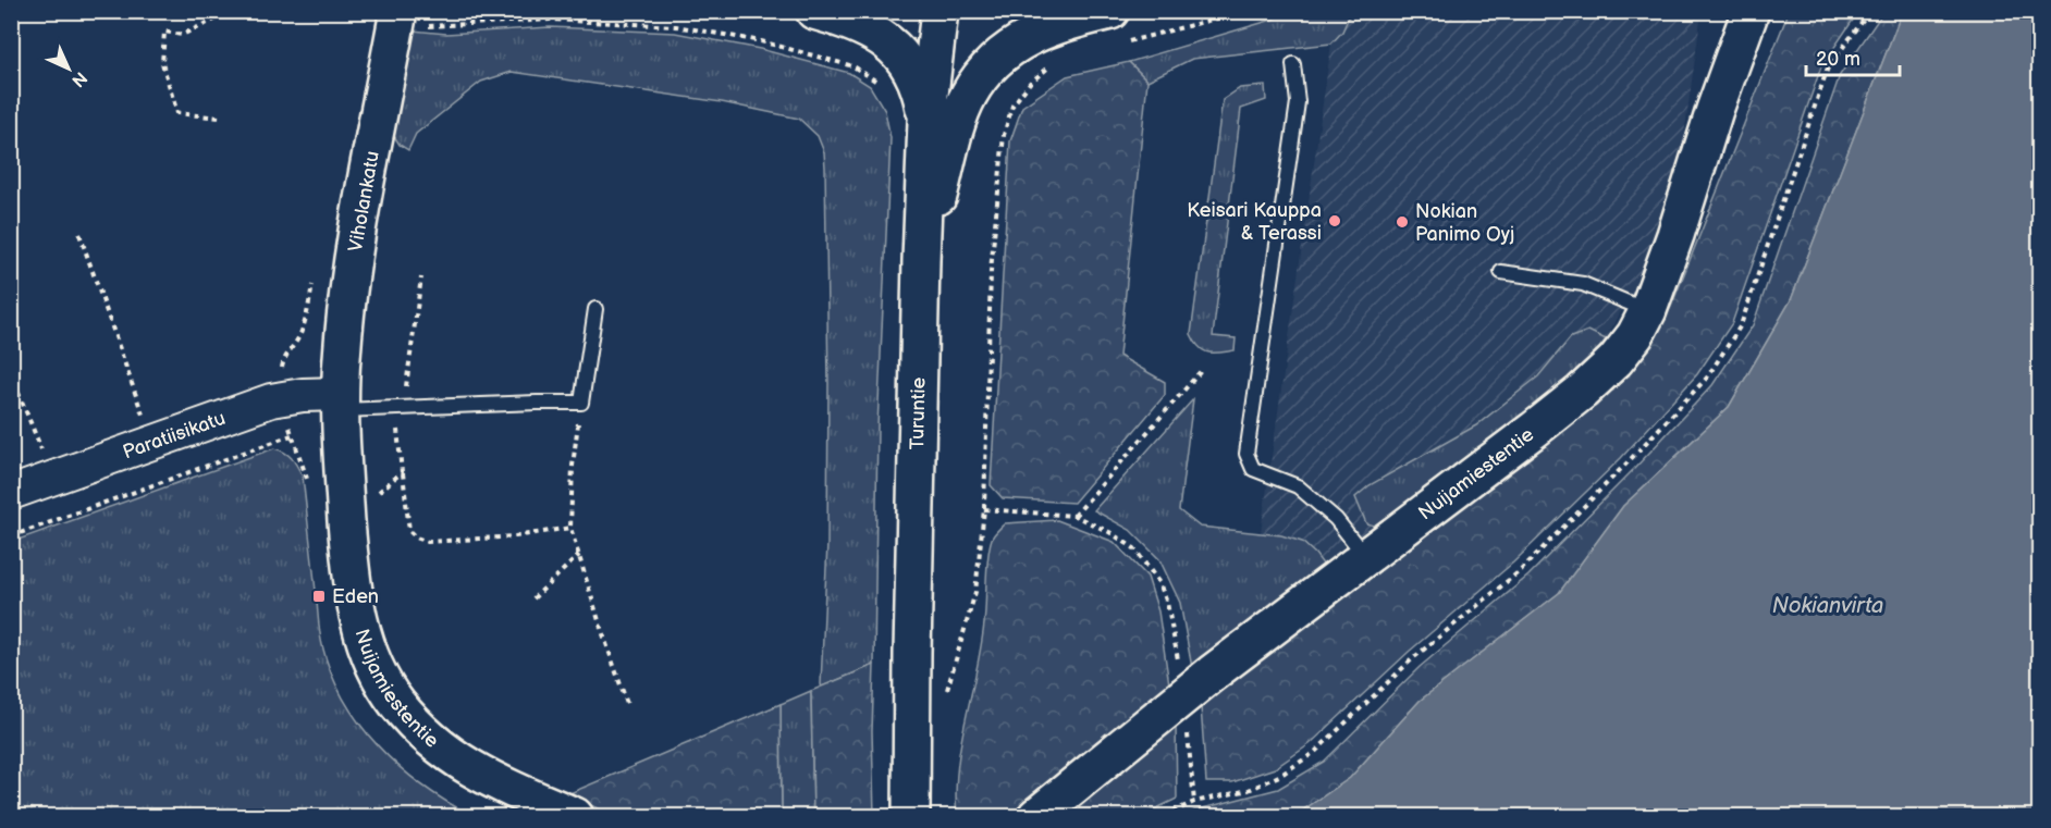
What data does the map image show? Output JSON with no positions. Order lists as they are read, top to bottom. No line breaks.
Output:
{"streets":{"main road":["Viholankatu","Turuntie","Nuijamiestentie"],"street":["Paratiisikatu"]},"crossings":[["Viholankatu","Paratiisikatu"],["Viholankatu","Nuijamiestentie"],["Paratiisikatu","Nuijamiestentie"]],"water":["Nokianvirta"],"places":{"other":["Keisari Kauppa & Terassi","Nokian Panimo Oyj"],"transit":["Eden"]},"scale_bar":"20 m","north":"bottom right"}
